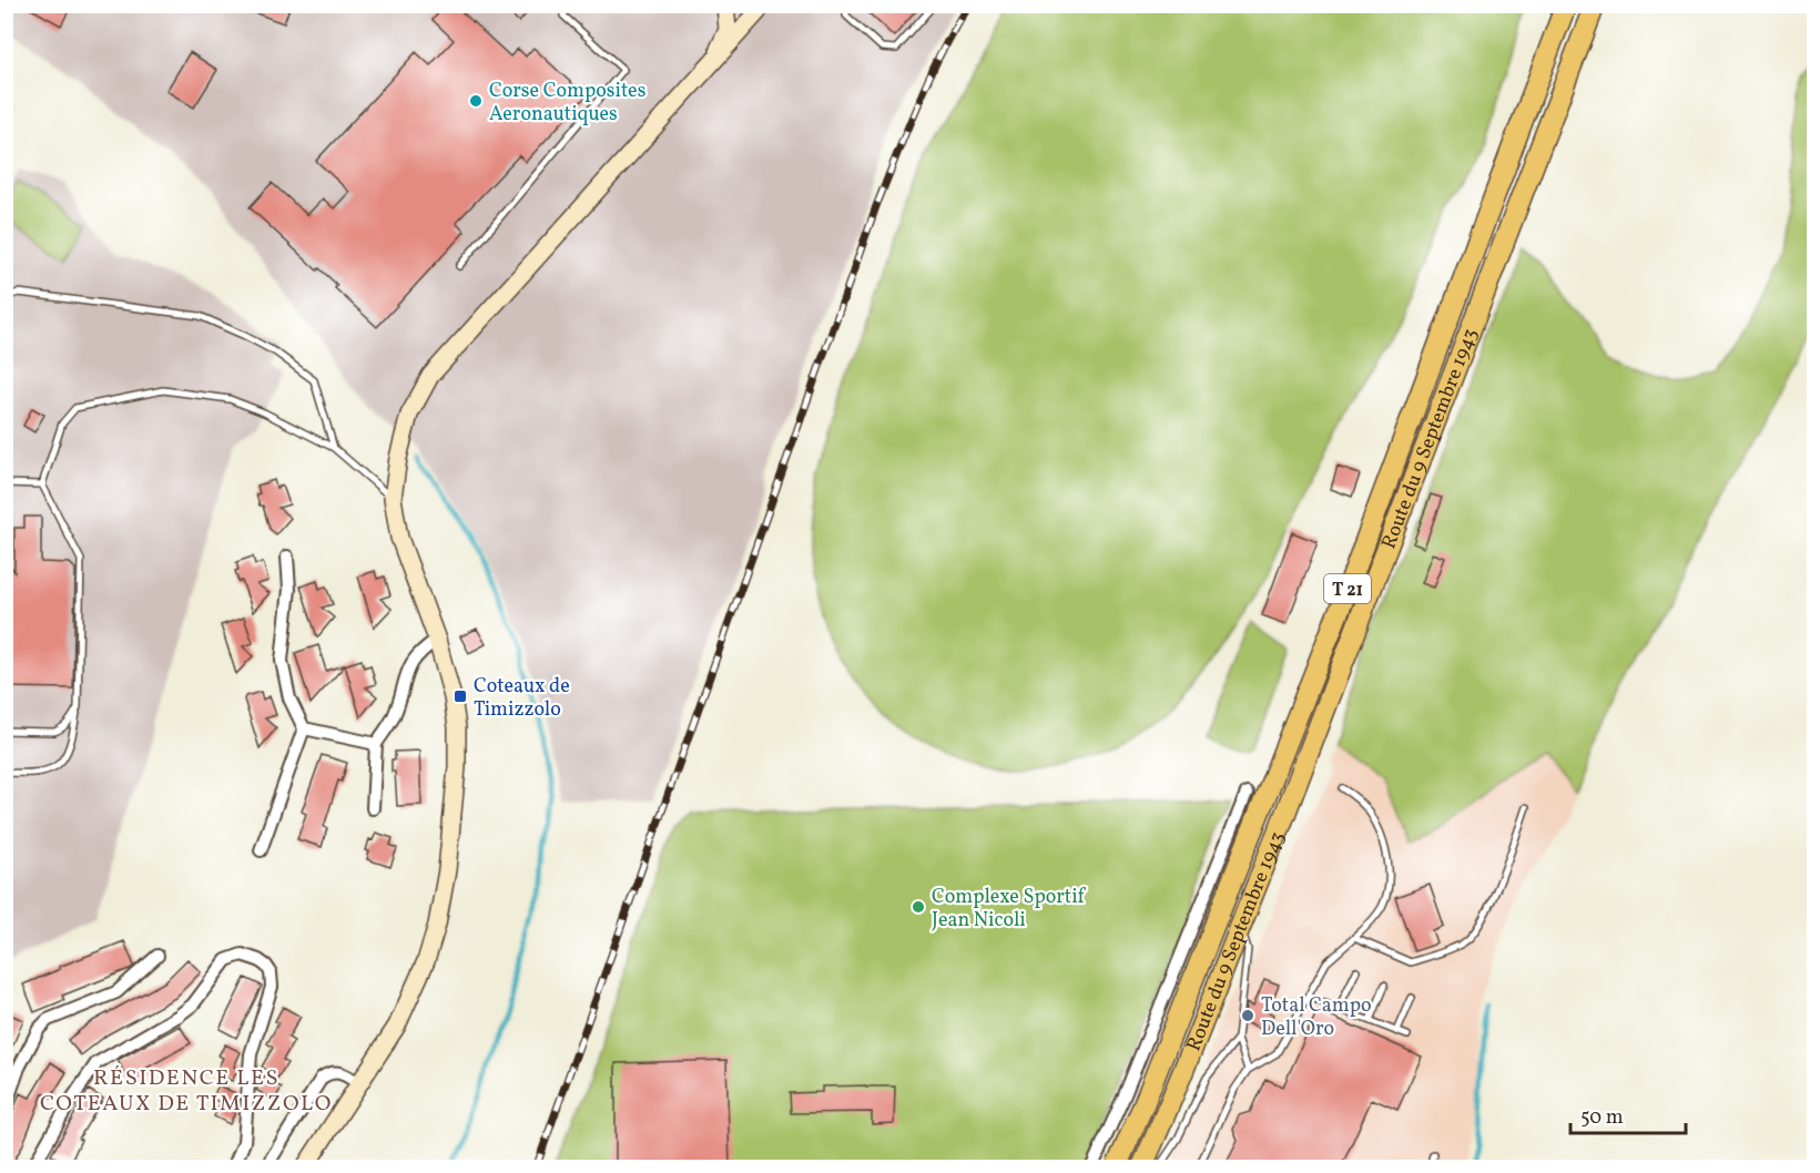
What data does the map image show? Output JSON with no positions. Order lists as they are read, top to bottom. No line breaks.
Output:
{"streets":{"main road":["Route du 9 Septembre 1943","T 21"]},"districts":["RÉSIDENCE LES COTEAUX DE TIMIZZOLO"],"places":{"other":["Corse Composites Aeronautiques","Complexe Sportif Jean Nicoli","Total Campo Dell'Oro"],"transit":["Coteaux de Timizzolo"]},"scale_bar":"50 m"}
